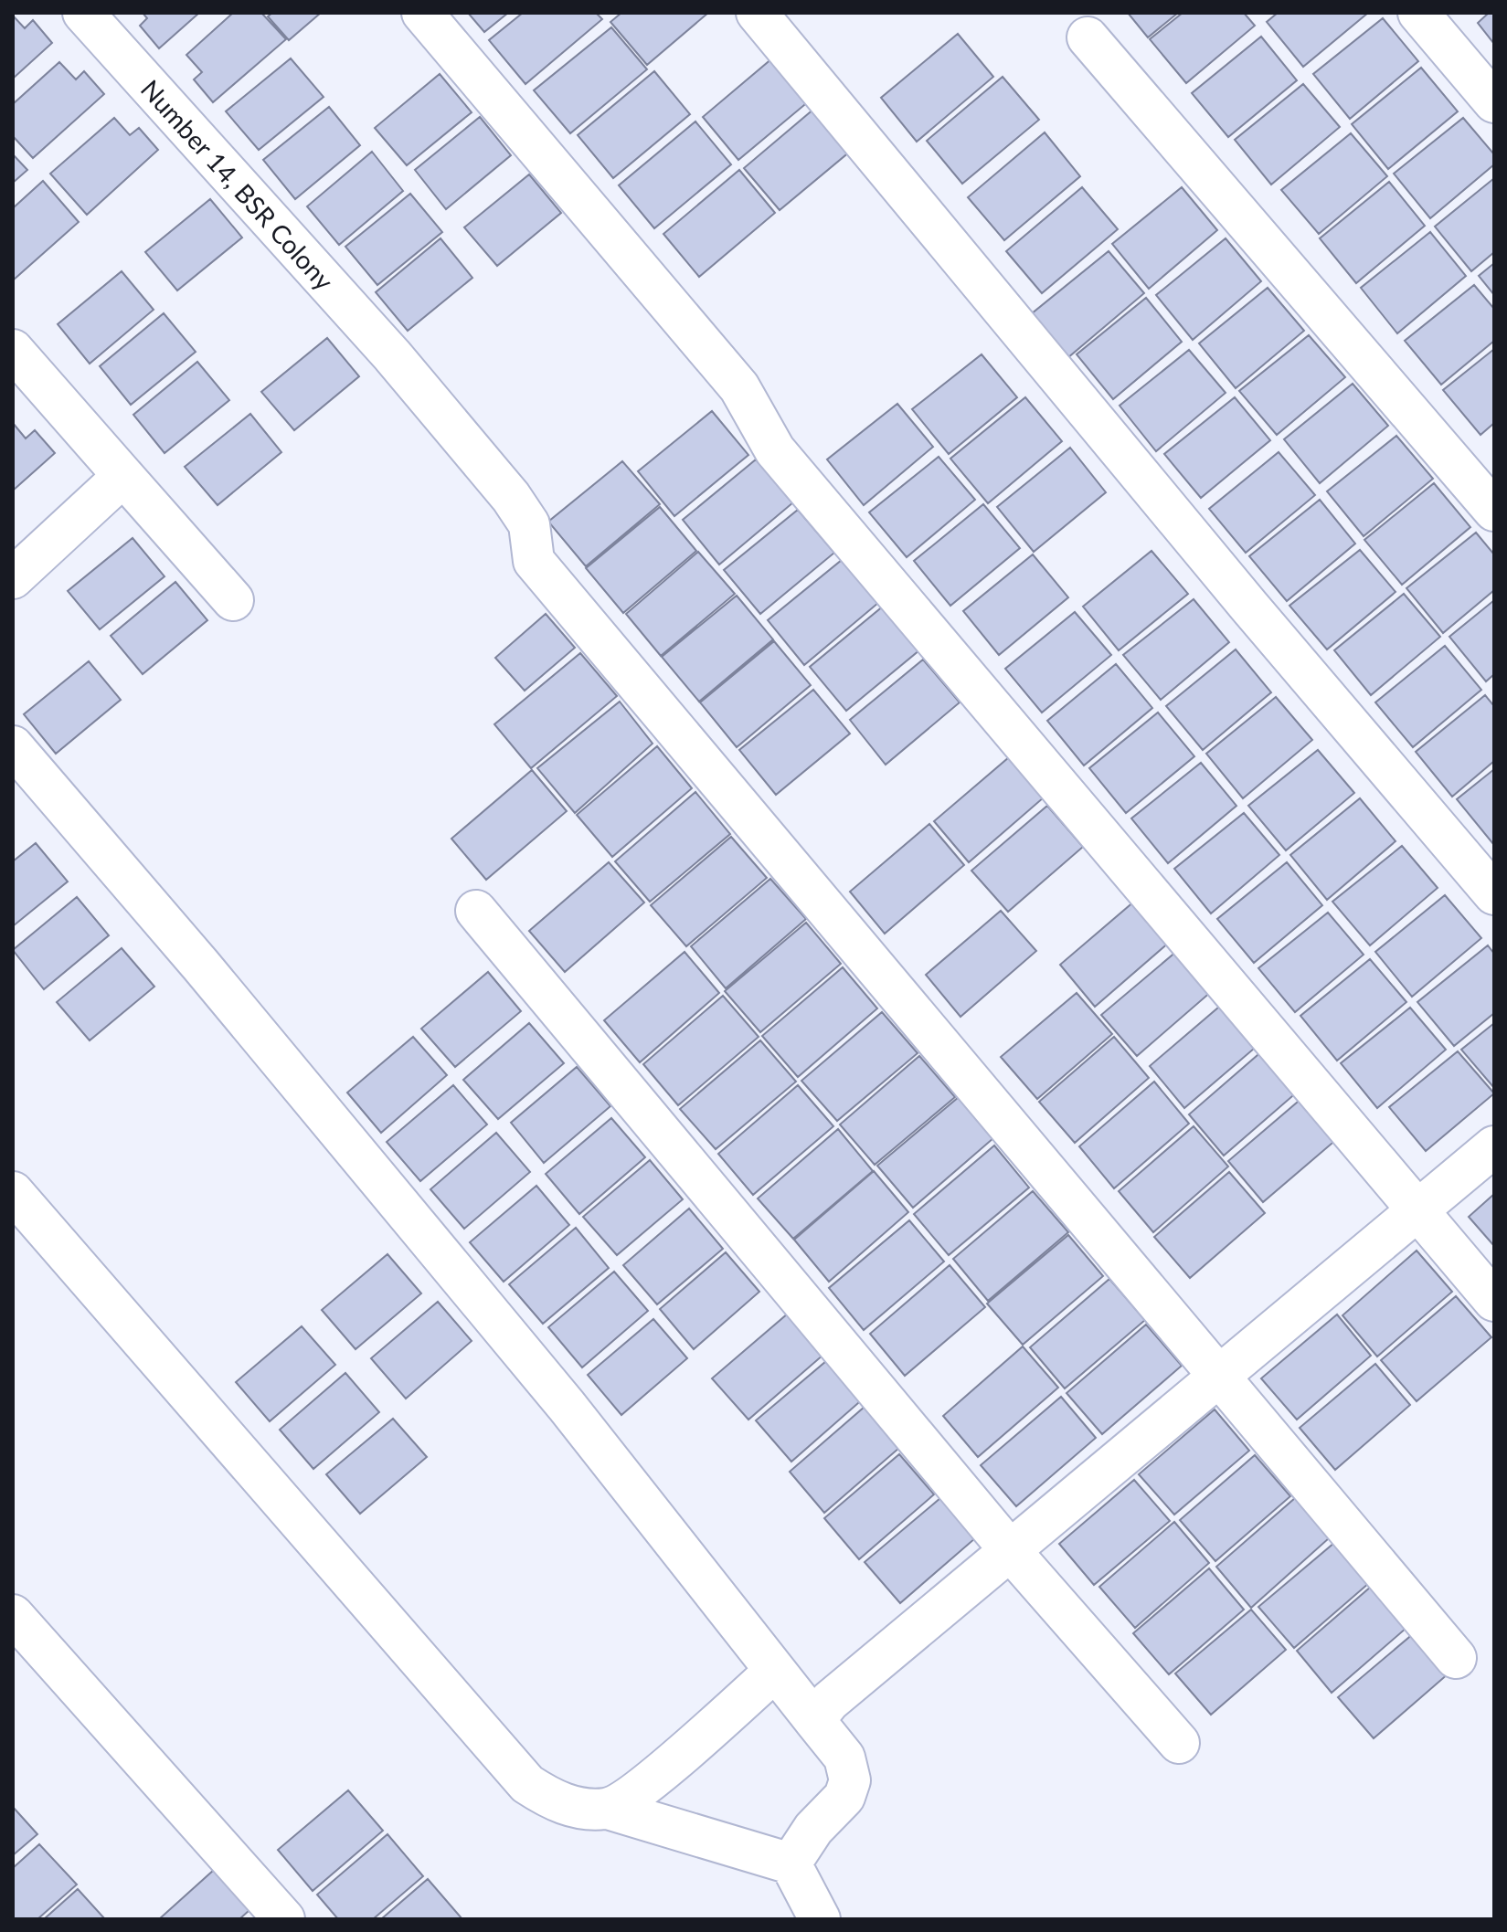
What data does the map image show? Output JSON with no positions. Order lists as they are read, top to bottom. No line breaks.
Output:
{"streets":{"street":["Number 14, BSR Colony"]}}
